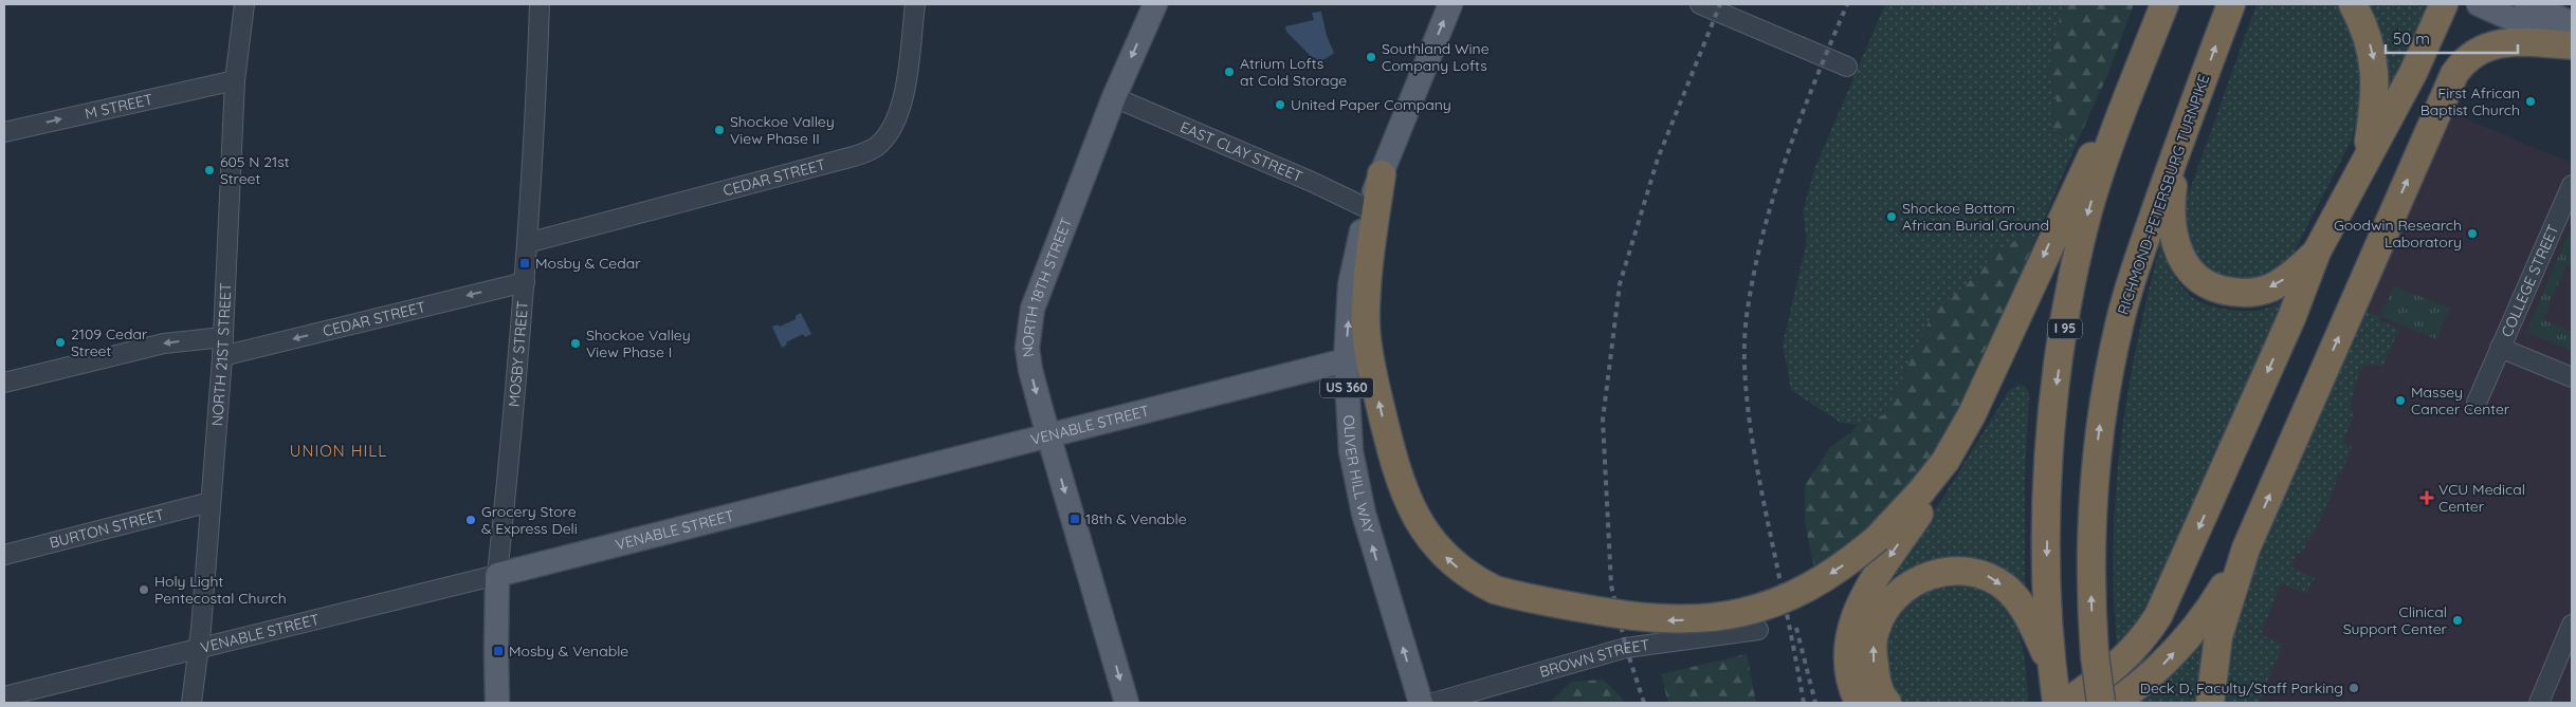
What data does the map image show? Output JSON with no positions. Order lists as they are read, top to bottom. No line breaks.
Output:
{"streets":{"highway":["RICHMOND-PETERSBURG TURNPIKE","I 95"],"main road":["NORTH 18TH STREET","MOSBY STREET","US 360","VENABLE STREET","OLIVER HILL WAY"],"street":["M STREET","EAST CLAY STREET","CEDAR STREET","COLLEGE STREET","NORTH 21ST STREET","BURTON STREET","BROWN STREET"]},"crossings":[["M STREET","NORTH 21ST STREET"],["EAST CLAY STREET","NORTH 18TH STREET"],["EAST CLAY STREET","OLIVER HILL WAY"],["CEDAR STREET","NORTH 21ST STREET"],["CEDAR STREET","MOSBY STREET"],["NORTH 18TH STREET","VENABLE STREET"],["NORTH 21ST STREET","VENABLE STREET"],["NORTH 21ST STREET","BURTON STREET"],["MOSBY STREET","VENABLE STREET"],["VENABLE STREET","OLIVER HILL WAY"]],"one_way":["M STREET","CEDAR STREET","NORTH 18TH STREET","OLIVER HILL WAY"],"districts":["UNION HILL"],"places":{"other":["Southland Wine Company Lofts","Atrium Lofts at Cold Storage","First African Baptist Church","United Paper Company","Shockoe Valley View Phase II","605 N 21st Street","Shockoe Bottom African Burial Ground","Goodwin Research Laboratory","2109 Cedar Street","Shockoe Valley View Phase I","Massey Cancer Center","Grocery Store & Express Deli","Holy Light Pentecostal Church","Clinical Support Center","Deck D, Faculty/Staff Parking"],"transit":["Mosby & Cedar","18th & Venable","Mosby & Venable"],"health":["VCU Medical Center"]},"scale_bar":"50 m"}
